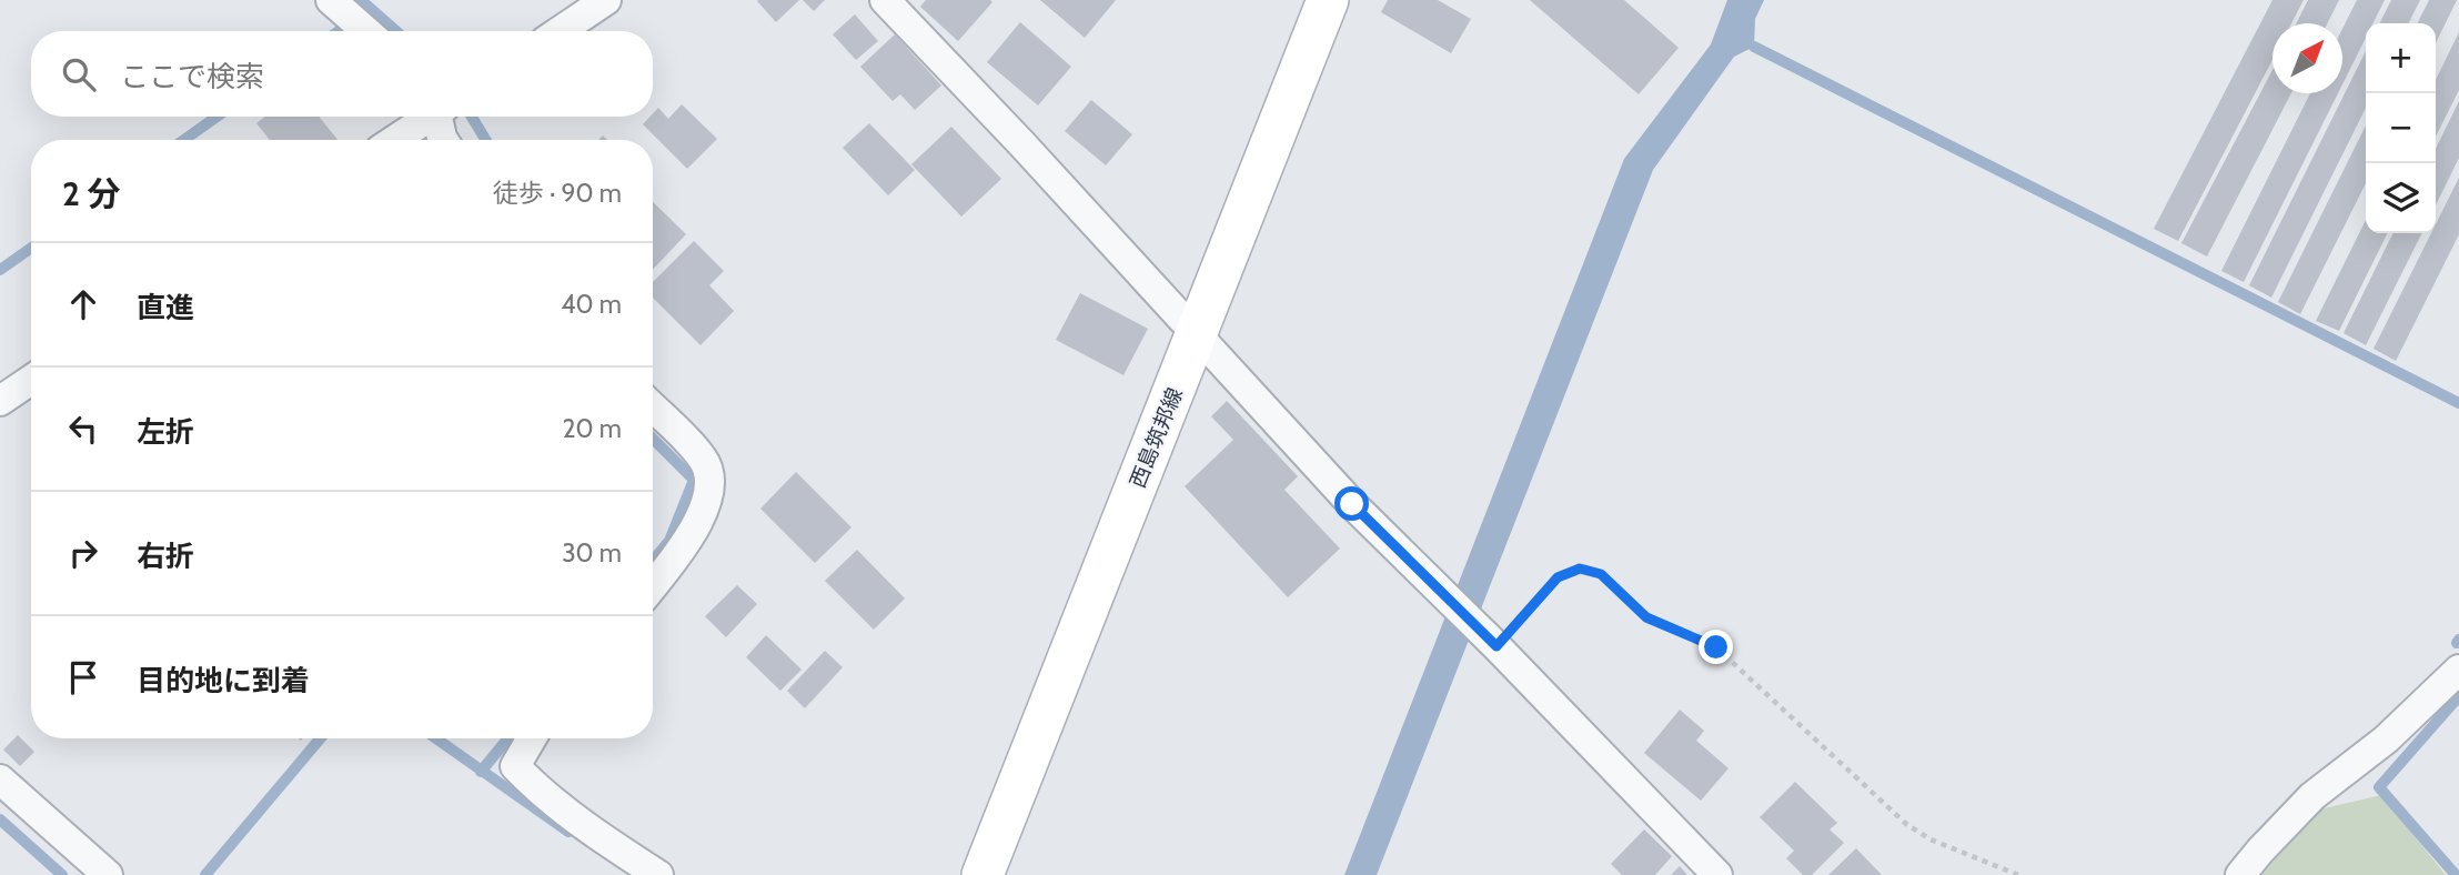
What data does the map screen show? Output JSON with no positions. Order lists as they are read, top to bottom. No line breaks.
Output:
{"streets":{"main road":["西島筑邦線"]},"north":"top right","page":{"map_buttons":["+","−"],"search":"ここで検索","heading":["2 分","徒歩 · 90 m"],"list":[["直進","40 m"],["左折","20 m"],["右折","30 m"],"目的地に到着"]}}
